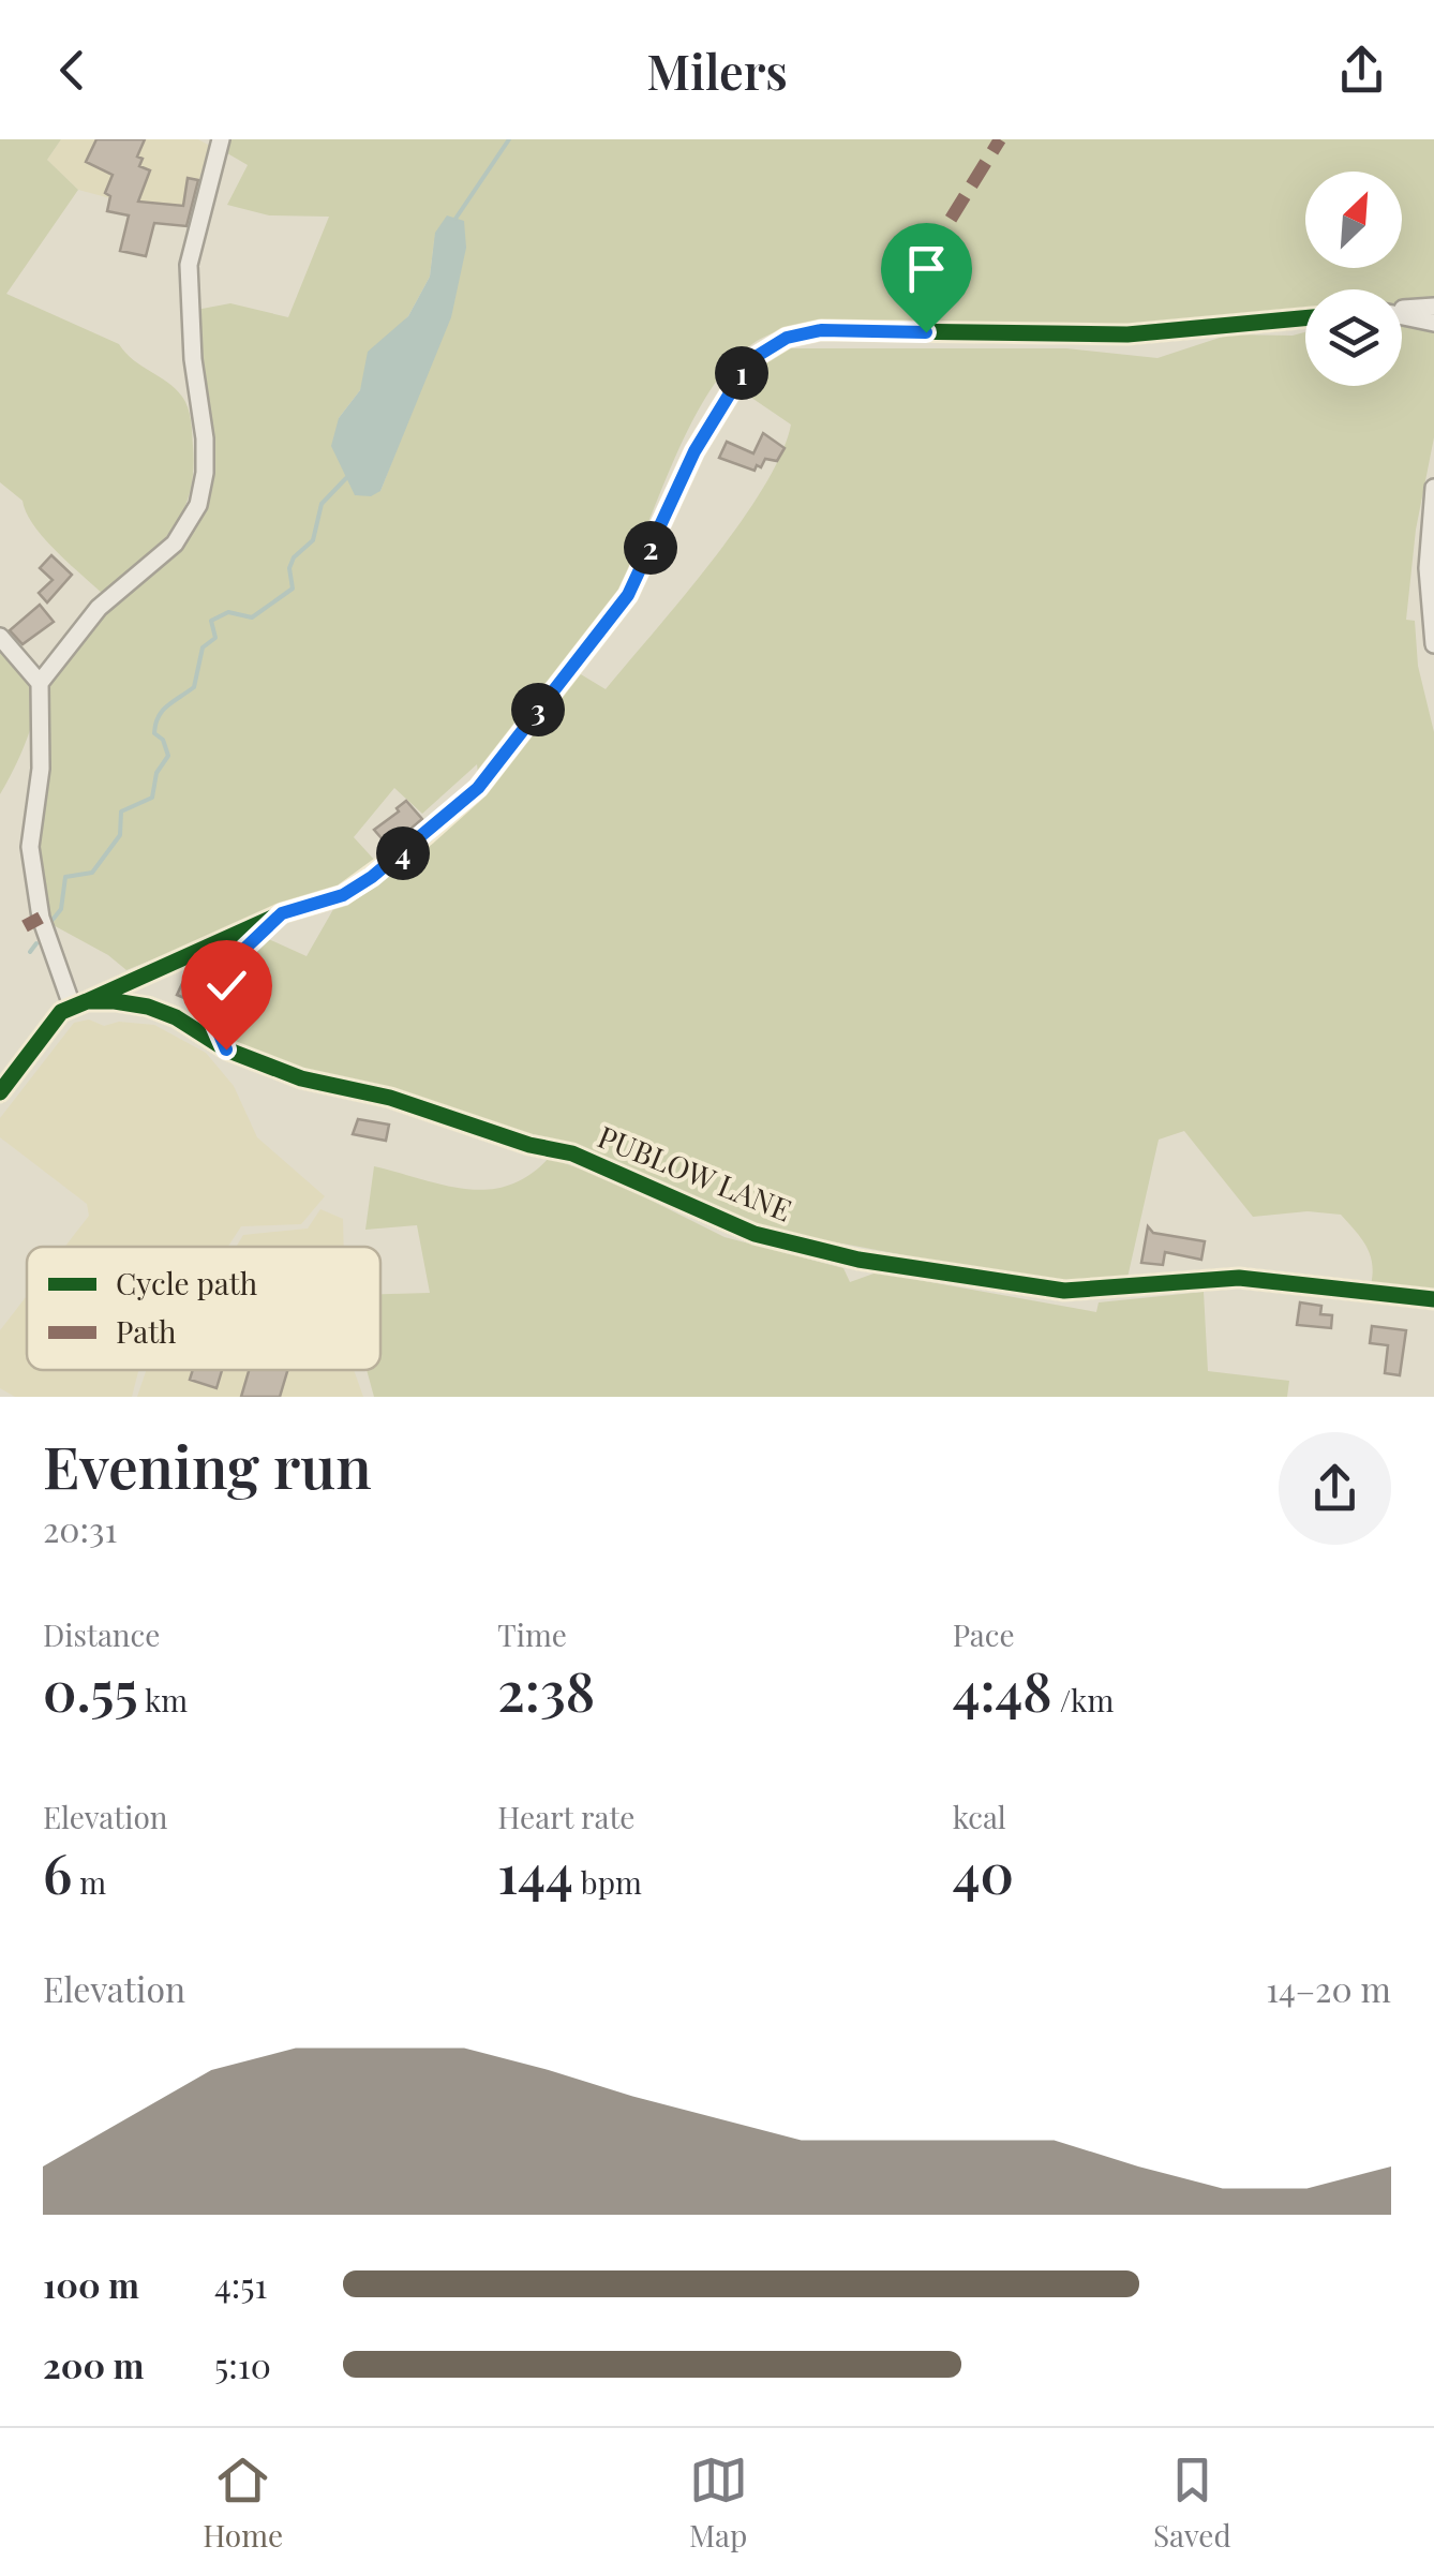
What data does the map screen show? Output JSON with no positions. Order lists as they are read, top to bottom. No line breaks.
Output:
{"streets":{"street":["PUBLOW LANE"]},"legend":["Cycle path","Path"],"north":"top right","page":{"header":"Milers","pins":["1","2","3","4"],"heading":["Evening run","20:31"],"stats":[["Distance","0.55 km"],["Time","2:38"],["Pace","4:48 /km"],["Elevation","6 m"],["Heart rate","144 bpm"],["kcal","40"]],"chart":["Elevation","14–20 m"],"list":[{"name":"100 m","note":"4:51"},{"name":"200 m","note":"5:10"}],"tabs":["Home","Map","Saved"]}}
